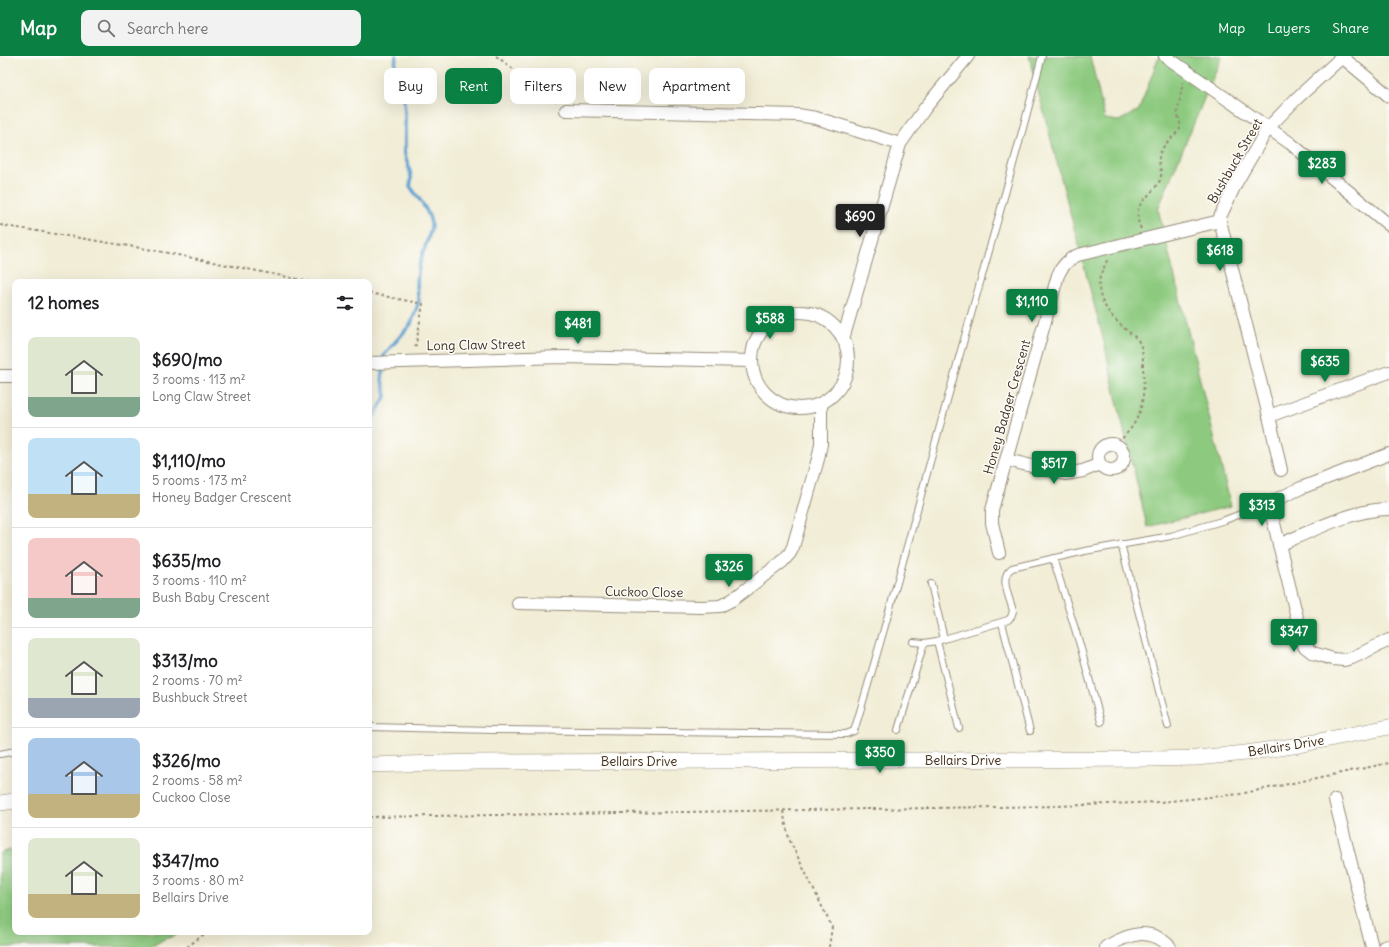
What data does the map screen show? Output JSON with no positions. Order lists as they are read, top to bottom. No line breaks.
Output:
{"streets":{"street":["Bushbuck Street","Long Claw Street","Honey Badger Crescent","Cuckoo Close","Bellairs Drive"]},"crossings":[["Bushbuck Street","Honey Badger Crescent"],["Long Claw Street","Cuckoo Close"]],"page":{"header":"Map","search":"Search here","nav":["Map","Layers","Share"],"chip":["Buy","Rent","Filters","New","Apartment"],"price":["$283","$690","$618","$1,110","$588","$481","$635","$517","$313","$326","$347","$350"],"heading":"12 homes","list":[{"name":"$690/mo","note":"3 rooms · 113 m² · Long Claw Street"},{"name":"$1,110/mo","note":"5 rooms · 173 m² · Honey Badger Crescent"},{"name":"$635/mo","note":"3 rooms · 110 m² · Bush Baby Crescent"},{"name":"$313/mo","note":"2 rooms · 70 m² · Bushbuck Street"},{"name":"$326/mo","note":"2 rooms · 58 m² · Cuckoo Close"},{"name":"$347/mo","note":"3 rooms · 80 m² · Bellairs Drive"}]}}
